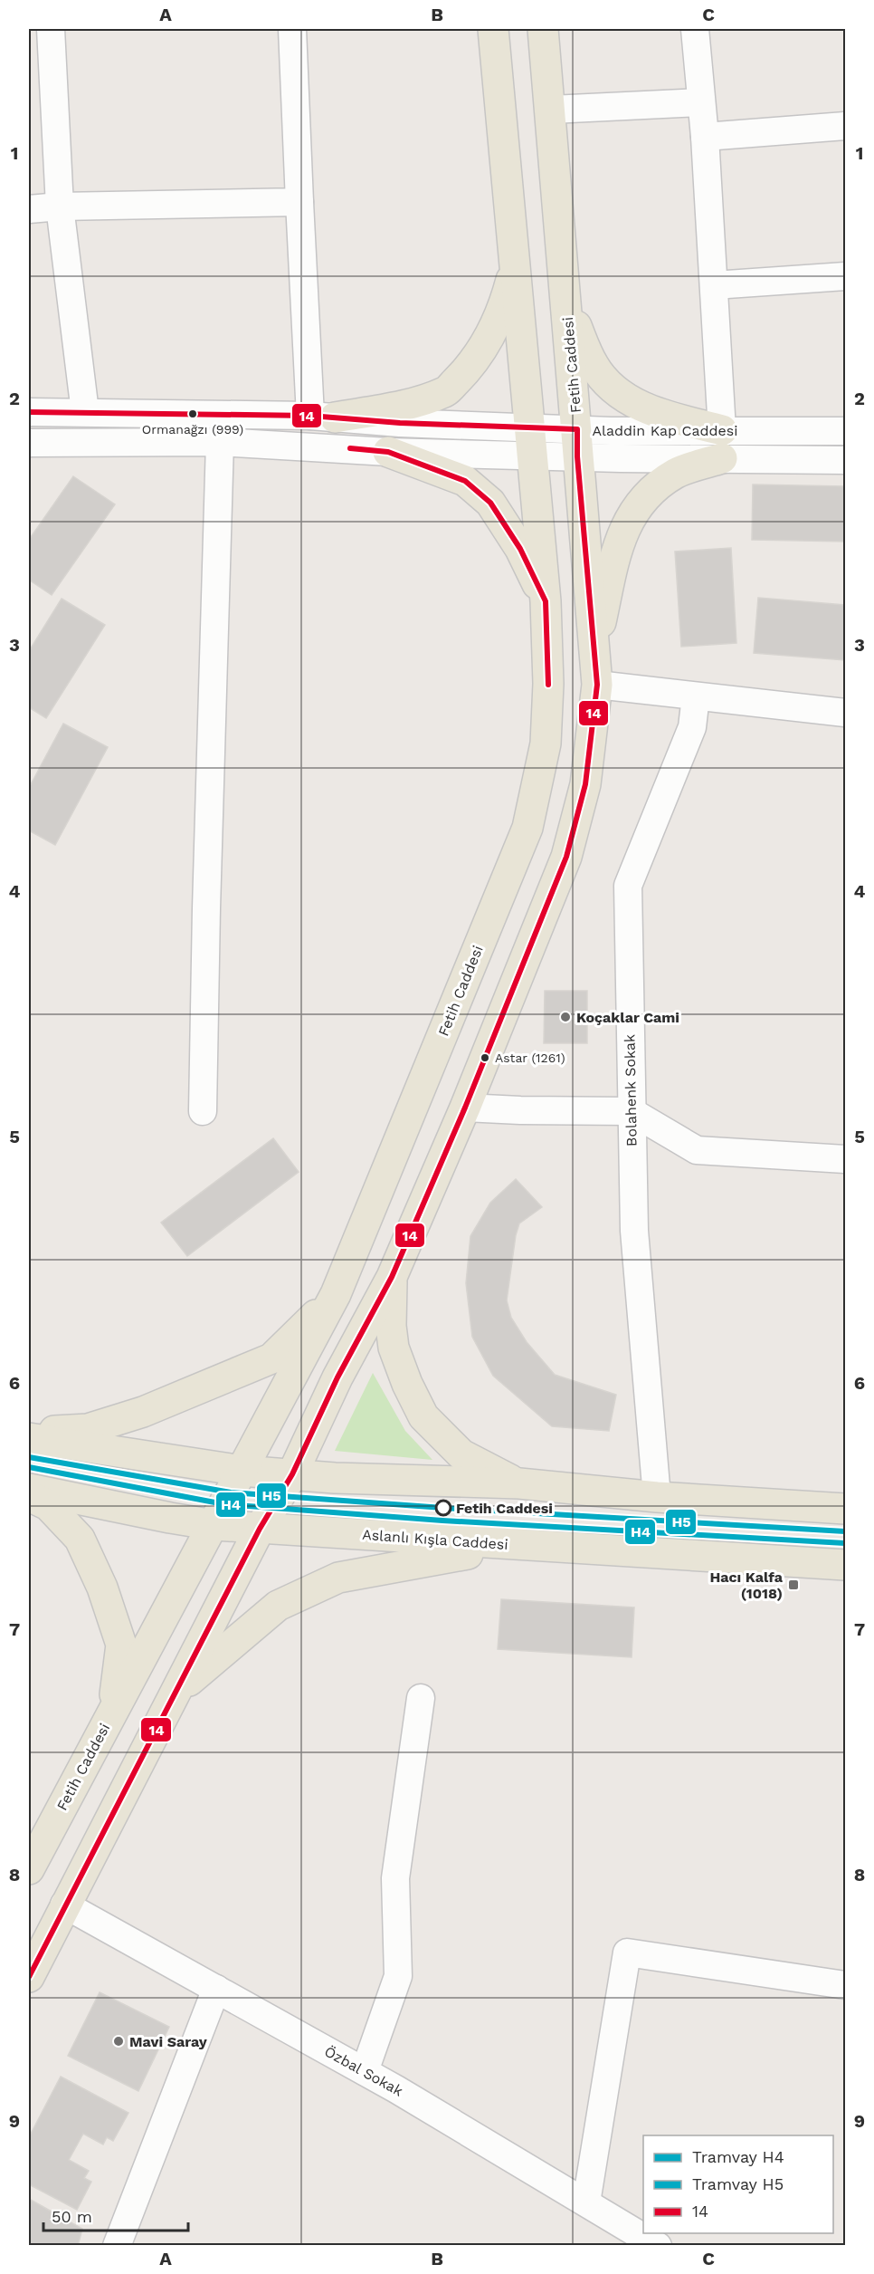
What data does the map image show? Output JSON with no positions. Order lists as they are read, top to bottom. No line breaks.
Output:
{"streets":{"main road":["Fetih Caddesi","Aslanlı Kışla Caddesi"],"street":["Aladdin Kap Caddesi","Bolahenk Sokak","Özbal Sokak"]},"crossings":[["Fetih Caddesi","Aladdin Kap Caddesi"],["Fetih Caddesi","Aslanlı Kışla Caddesi"],["Fetih Caddesi","Özbal Sokak"]],"places":{"other":["Ormanağzı (999)","Koçaklar Cami","Astar (1261)","Fetih Caddesi","Mavi Saray"],"transit":["Hacı Kalfa (1018)"]},"lines":["transit line 14","tram line H5","tram line H4"],"legend":["Tramvay H4","Tramvay H5","14"],"scale_bar":"50 m","grid":{"columns":["A","B","C"],"rows":["1","2","3","4","5","6","7","8","9"]}}
